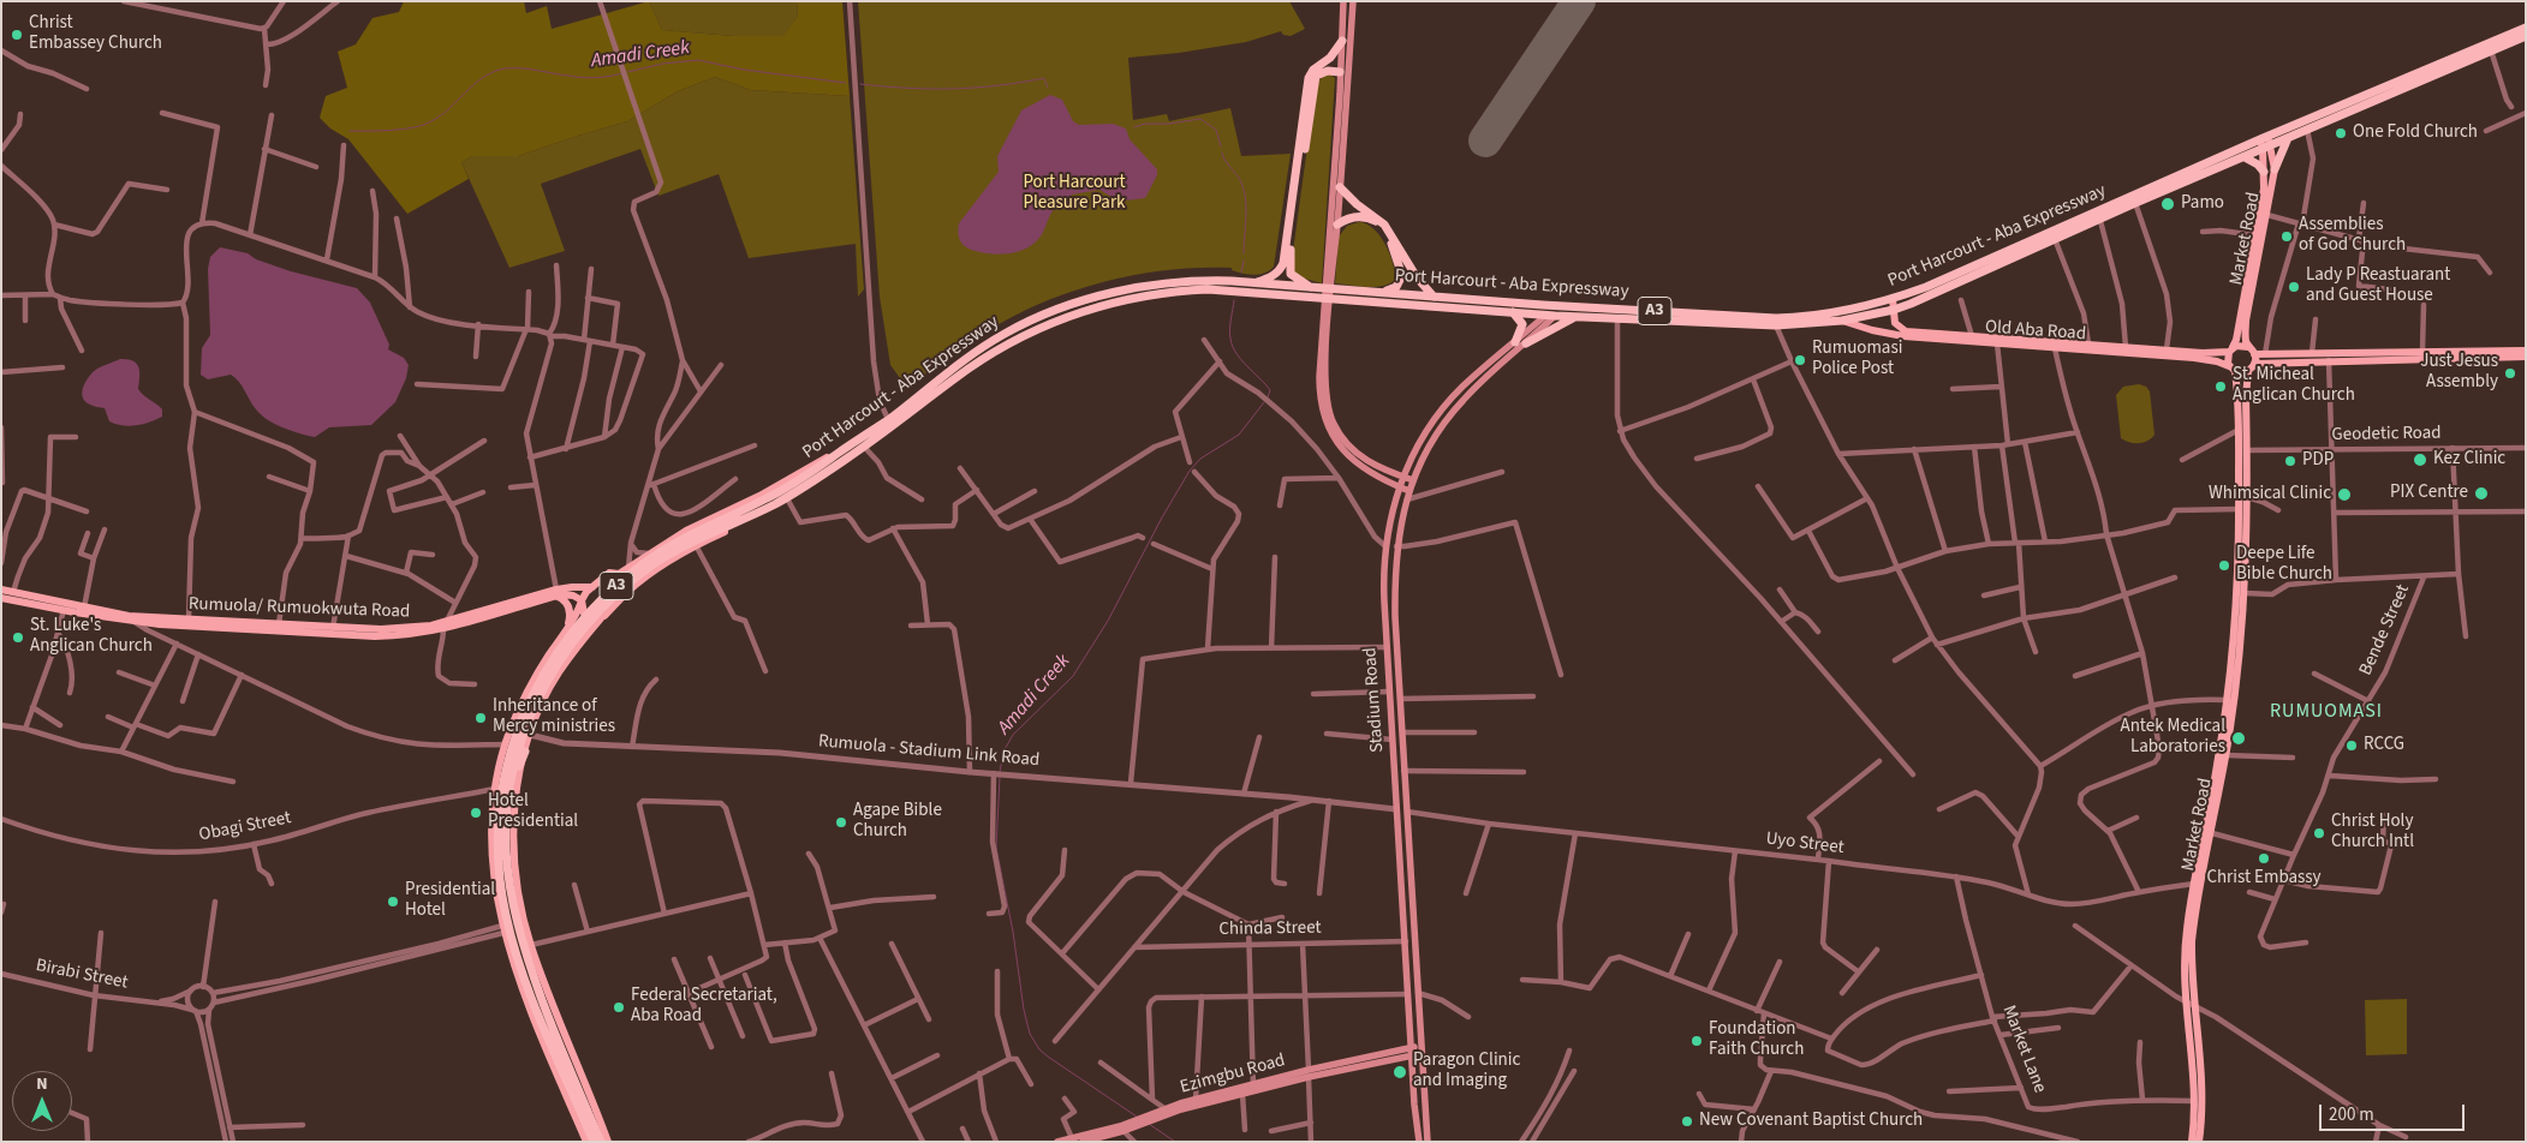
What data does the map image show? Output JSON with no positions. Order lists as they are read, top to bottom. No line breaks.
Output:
{"streets":{"highway":["Port Harcourt - Aba Expressway","A3"],"main road":["Market Road","Old Aba Road","Rumuola/ Rumuokwuta Road","Stadium Road","Ezimgbu Road"],"street":["Geodetic Road","Bende Street","Rumuola - Stadium Link Road","Obagi Street","Uyo Street","Chinda Street","Birabi Street","Market Lane"]},"crossings":[["Port Harcourt - Aba Expressway","Market Road"],["Port Harcourt - Aba Expressway","A3"],["Port Harcourt - Aba Expressway","Old Aba Road"],["Port Harcourt - Aba Expressway","Stadium Road"],["Market Road","Old Aba Road"],["Market Road","Geodetic Road"],["Market Road","Uyo Street"],["Market Road","Market Lane"],["Stadium Road","Rumuola - Stadium Link Road"],["Stadium Road","Uyo Street"],["Stadium Road","Chinda Street"],["Stadium Road","Ezimgbu Road"],["Uyo Street","Market Lane"]],"districts":["RUMUOMASI"],"water":["Amadi Creek"],"parks":["Port Harcourt Pleasure Park"],"places":["Christ Embassey Church","One Fold Church","Pamo","Assemblies of God Church","Lady P Reastuarant and Guest House","Rumuomasi Police Post","Just Jesus Assembly","St. Micheal Anglican Church","Kez Clinic","PDP","PIX Centre","Whimsical Clinic","Deepe Life Bible Church","St. Luke's Anglican Church","Inheritance of Mercy ministries","Antek Medical Laboratories","RCCG","Hotel Presidential","Agape Bible Church","Christ Holy Church Intl","Christ Embassy","Presidential Hotel","Federal Secretariat, Aba Road","Foundation Faith Church","Paragon Clinic and Imaging","New Covenant Baptist Church"],"scale_bar":"200 m","north":"top"}
